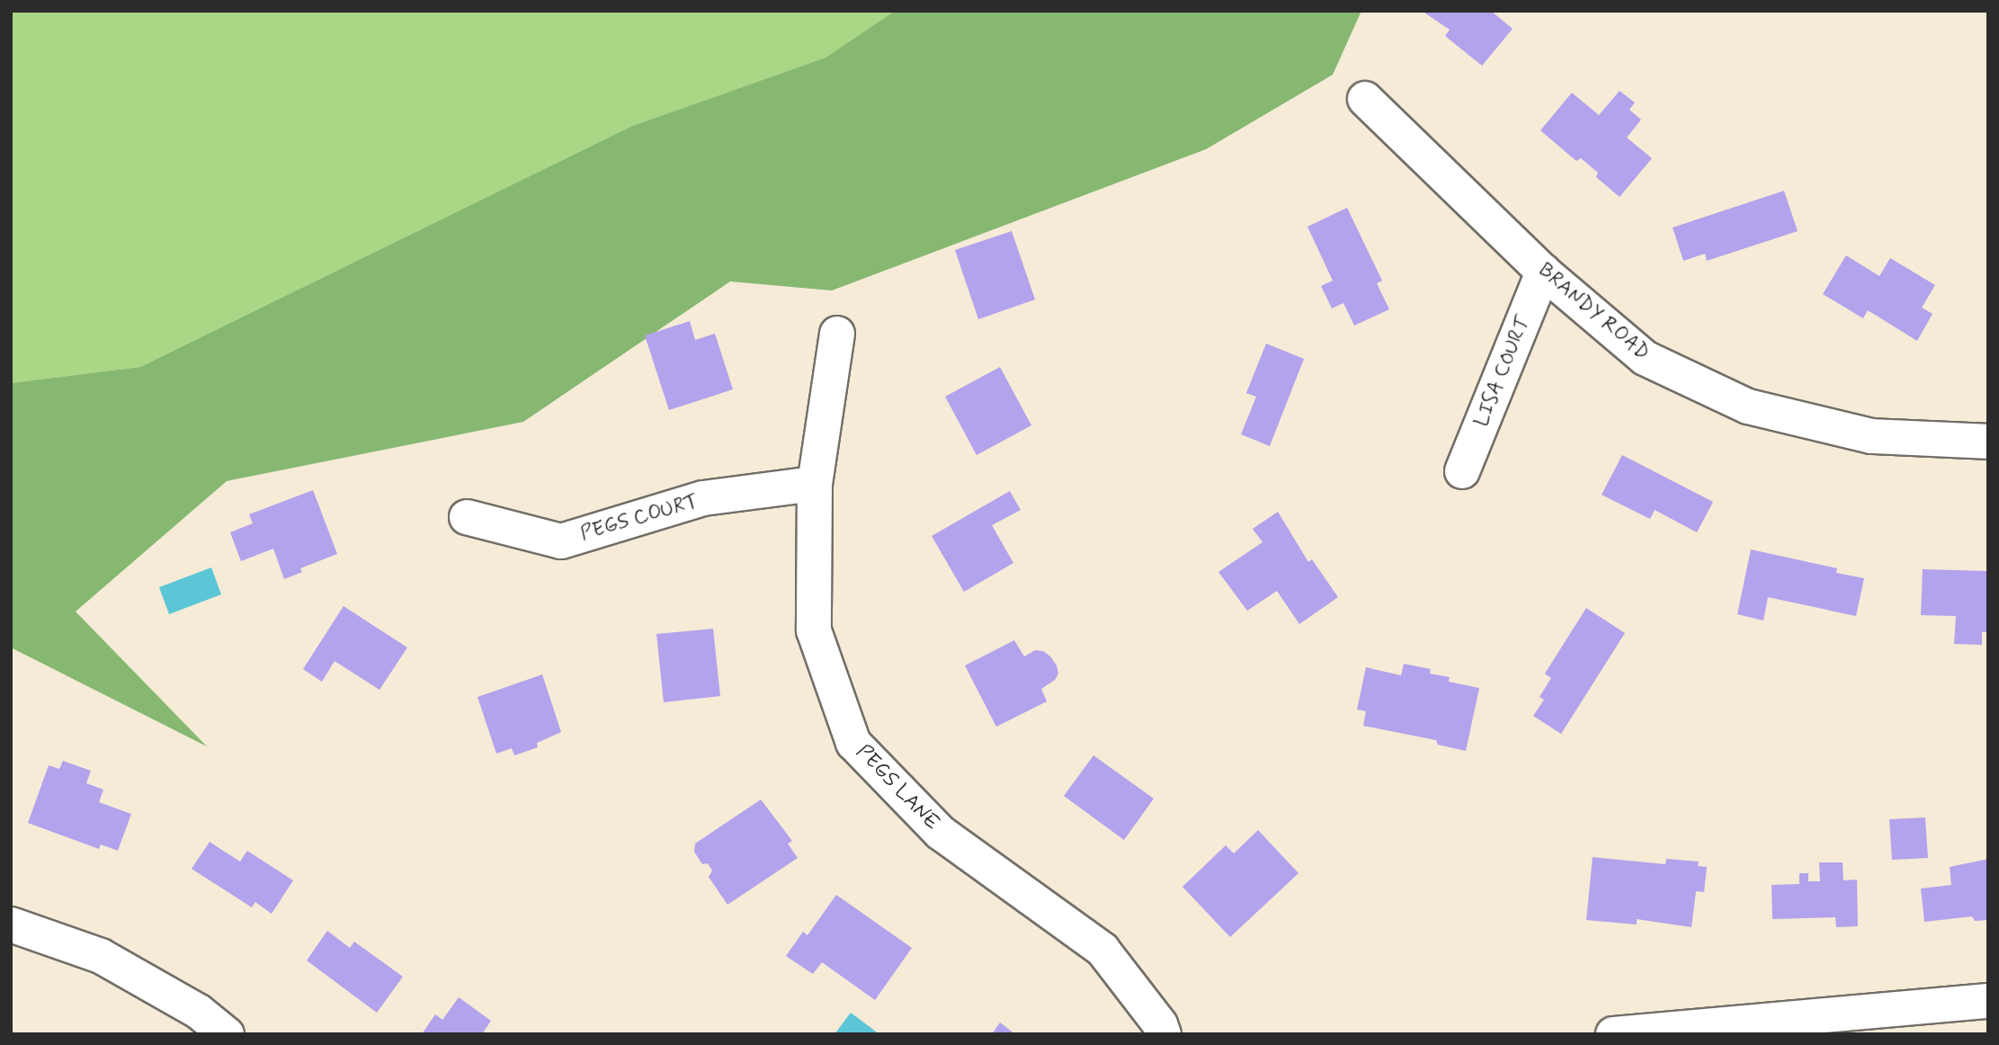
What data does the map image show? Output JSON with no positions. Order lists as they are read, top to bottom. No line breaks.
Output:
{"streets":{"street":["BRANDY ROAD","LISA COURT","PEGS COURT","PEGS LANE"]},"crossings":[["BRANDY ROAD","LISA COURT"],["PEGS COURT","PEGS LANE"]]}
